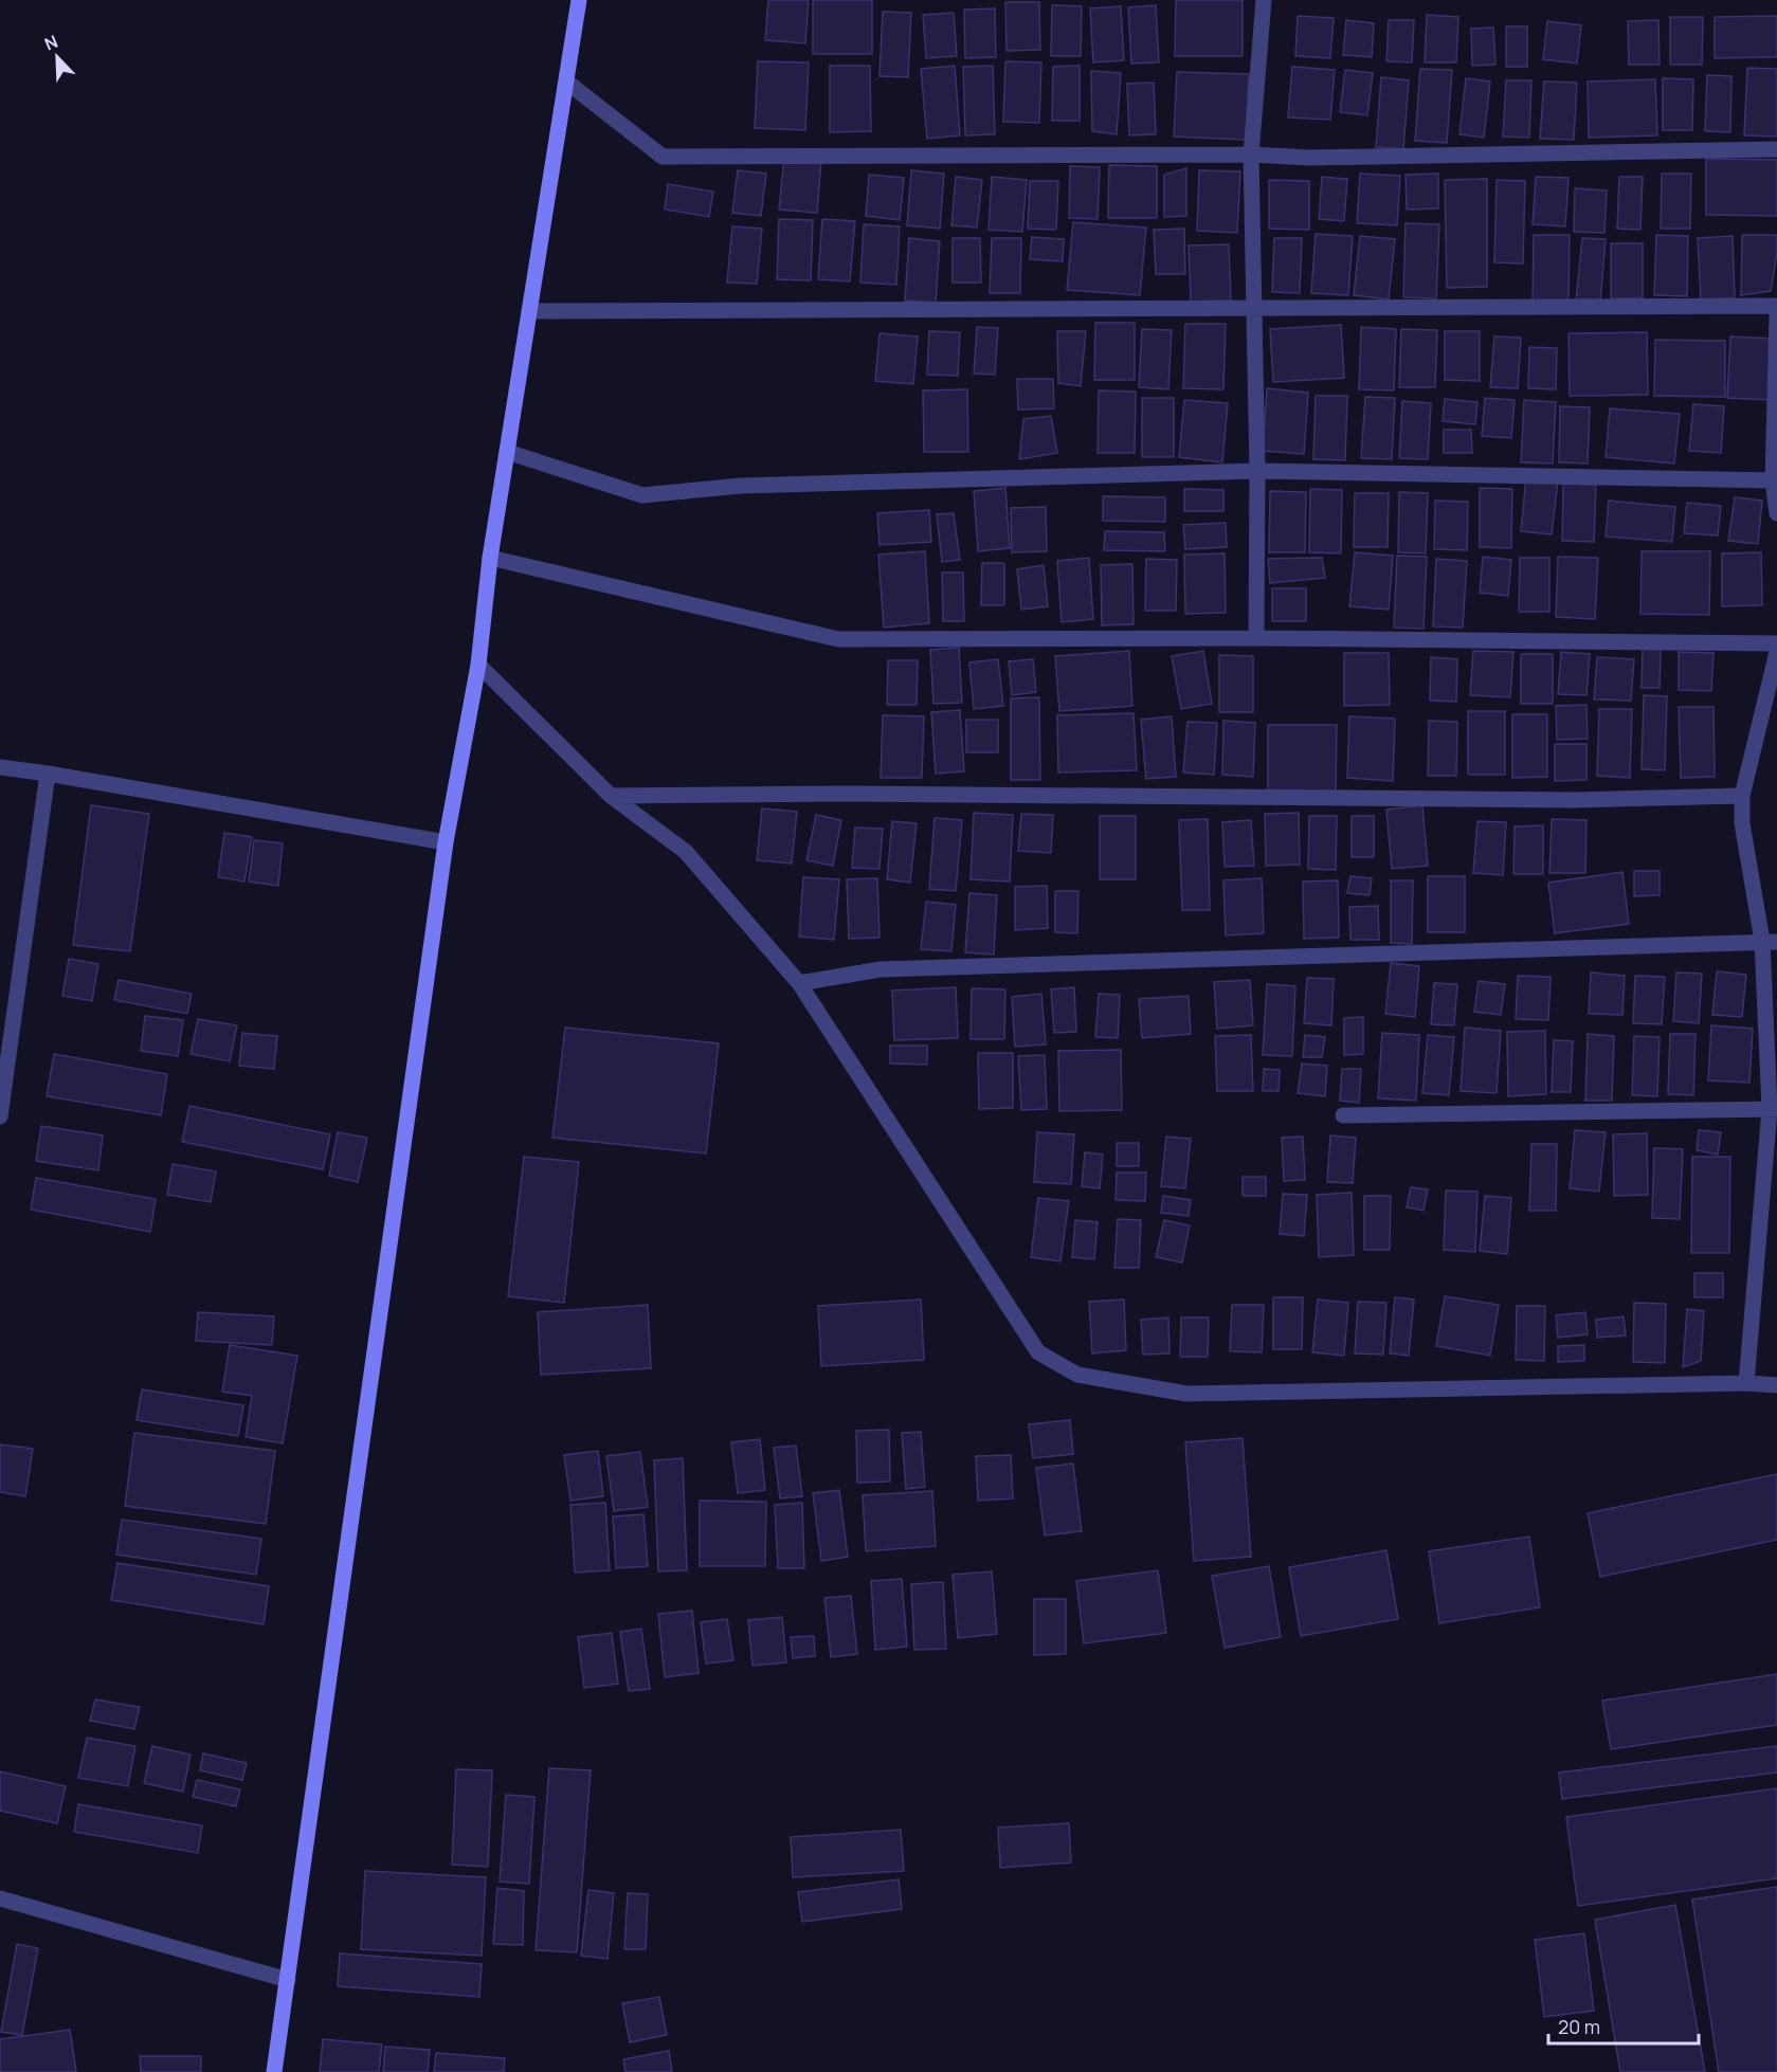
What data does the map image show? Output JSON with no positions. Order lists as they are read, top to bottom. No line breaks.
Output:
{"scale_bar":"20 m","north":"top left"}
